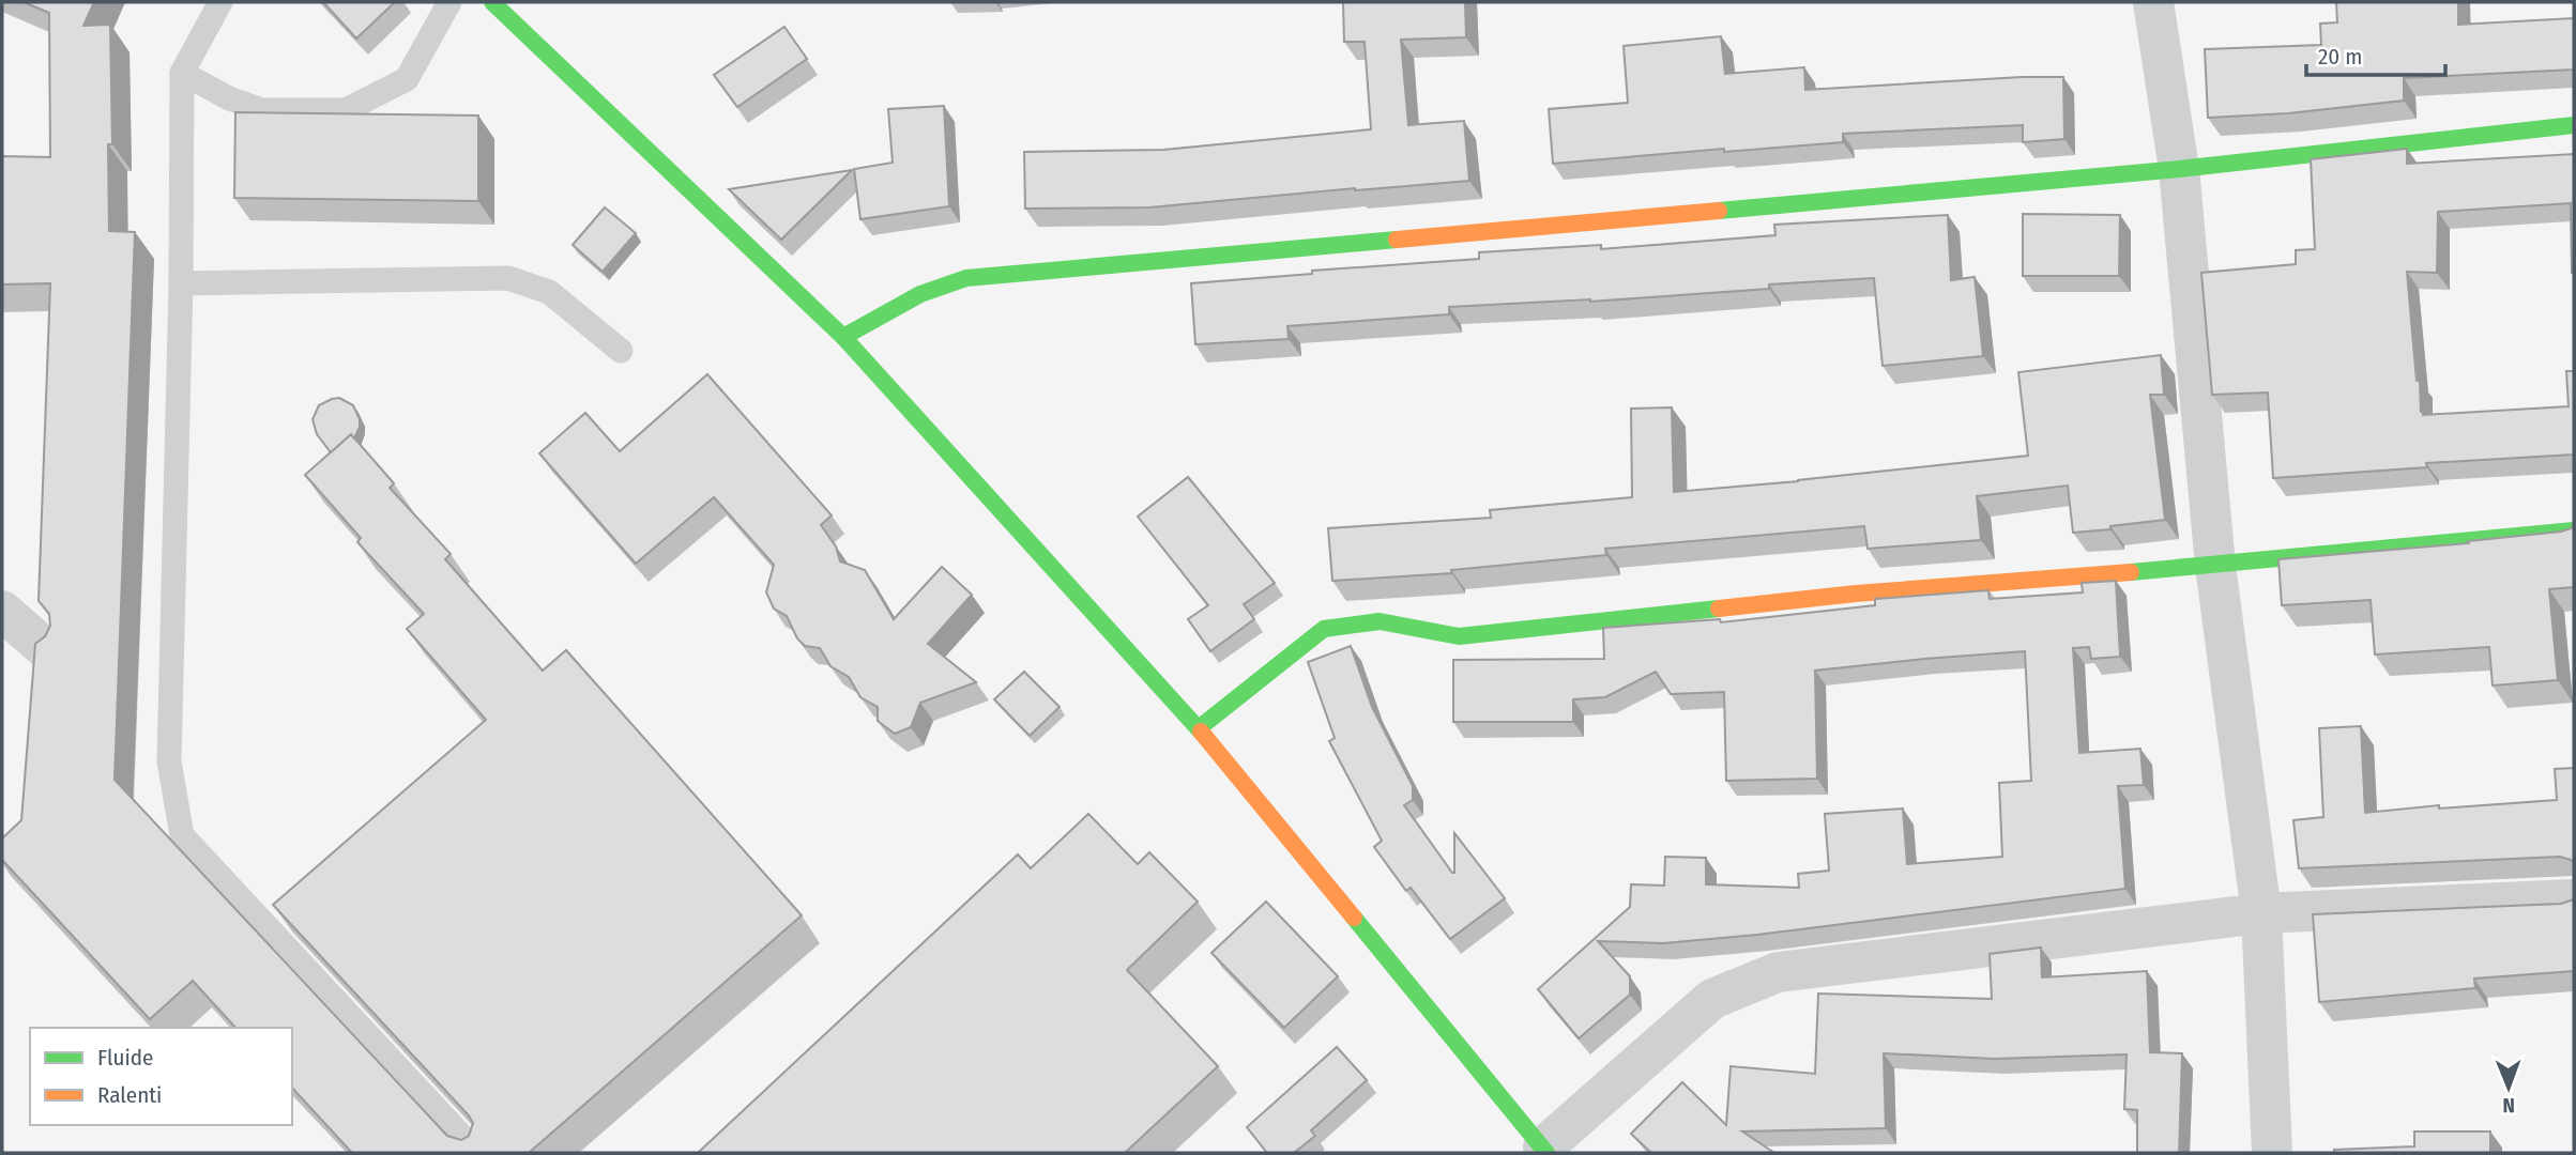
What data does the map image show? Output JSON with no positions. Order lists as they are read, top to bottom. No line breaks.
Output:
{"legend":["Fluide","Ralenti"],"scale_bar":"20 m","north":"bottom"}
